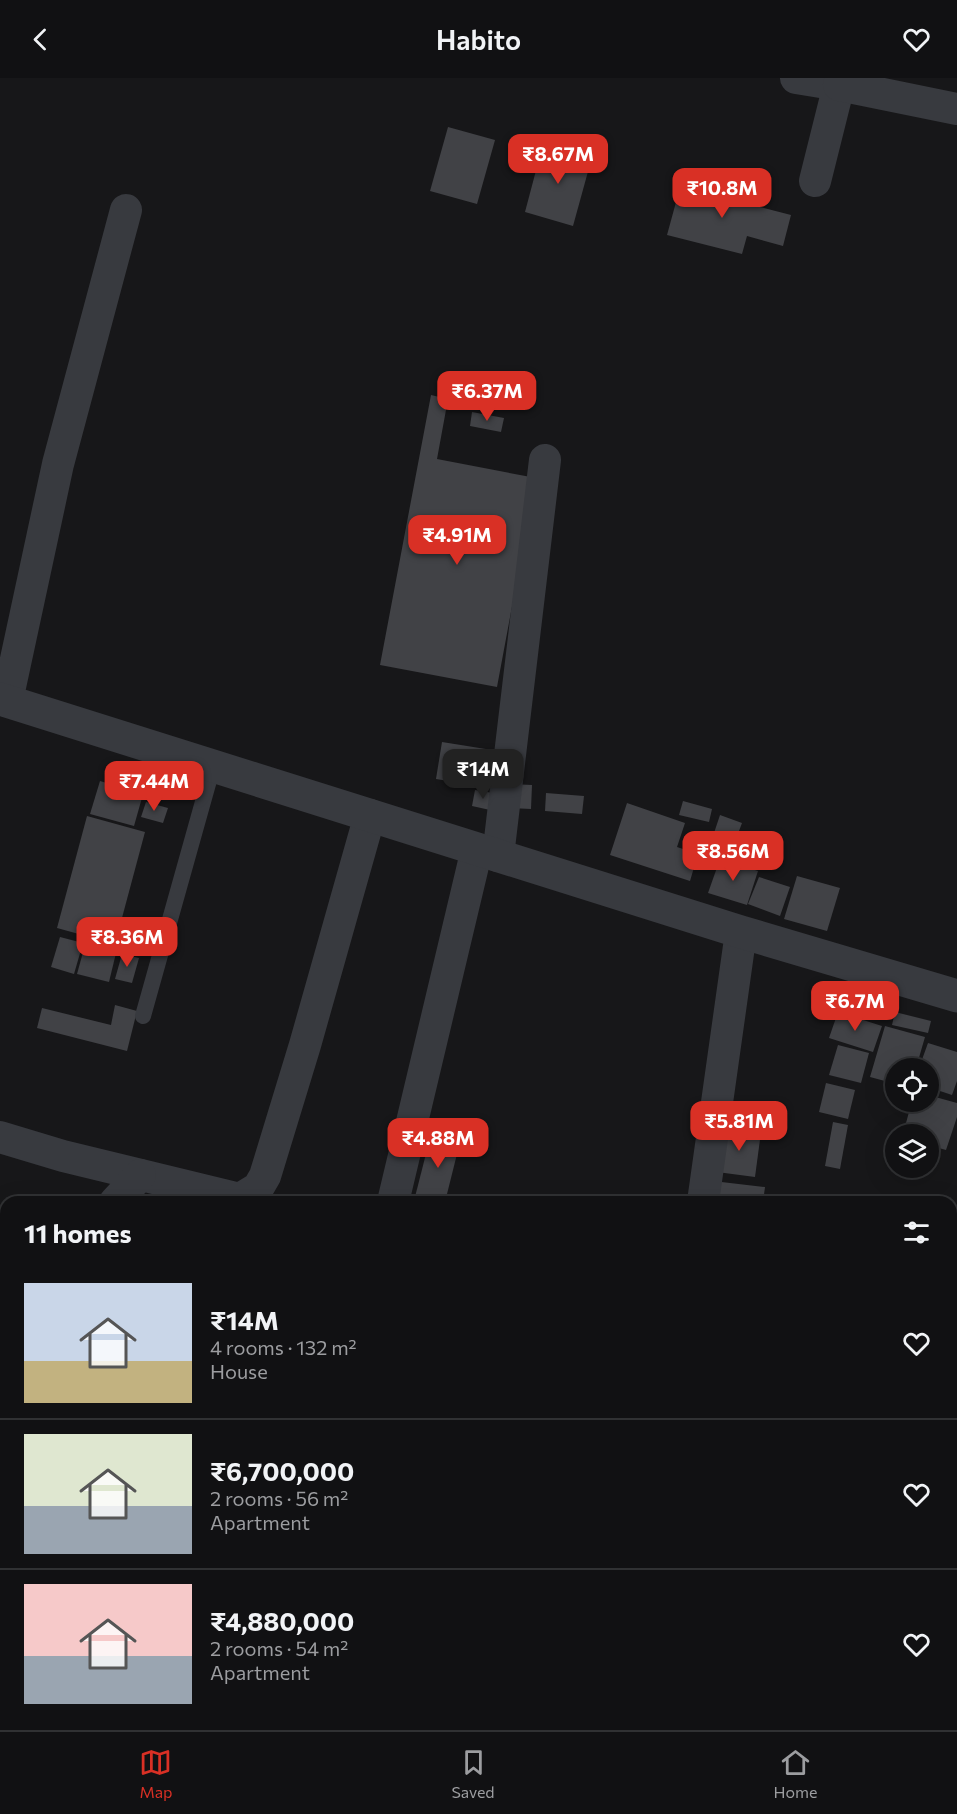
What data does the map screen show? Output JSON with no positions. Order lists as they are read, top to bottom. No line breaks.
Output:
{"page":{"header":"Habito","price":["₹8.67M","₹10.8M","₹6.37M","₹4.91M","₹14M","₹7.44M","₹8.56M","₹8.36M","₹6.7M","₹5.81M","₹4.88M"],"heading":"11 homes","list":[{"name":"₹14M","note":"4 rooms · 132 m² · House"},{"name":"₹6,700,000","note":"2 rooms · 56 m² · Apartment"},{"name":"₹4,880,000","note":"2 rooms · 54 m² · Apartment"}],"tabs":["Map","Saved","Home"]}}
